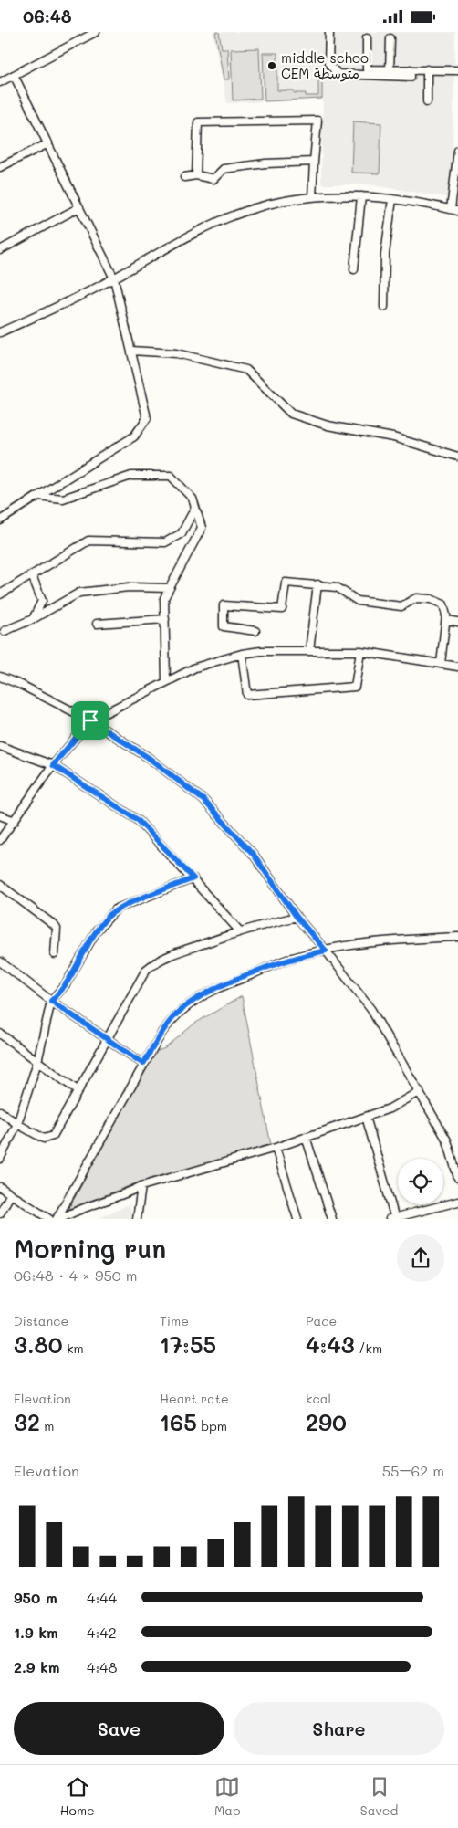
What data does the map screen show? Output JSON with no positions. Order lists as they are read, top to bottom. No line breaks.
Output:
{"places":["middle school CEM متوسطة"],"page":{"status":"06:48","heading":["Morning run","06:48 · 4 × 950 m"],"stats":[["Distance","3.80 km"],["Time","17:55"],["Pace","4:43 /km"],["Elevation","32 m"],["Heart rate","165 bpm"],["kcal","290"]],"chart":["Elevation","55–62 m"],"list":[{"name":"950 m","note":"4:44"},{"name":"1.9 km","note":"4:42"},{"name":"2.9 km","note":"4:48"}],"buttons":["Save","Share"],"tabs":["Home","Map","Saved"]}}
